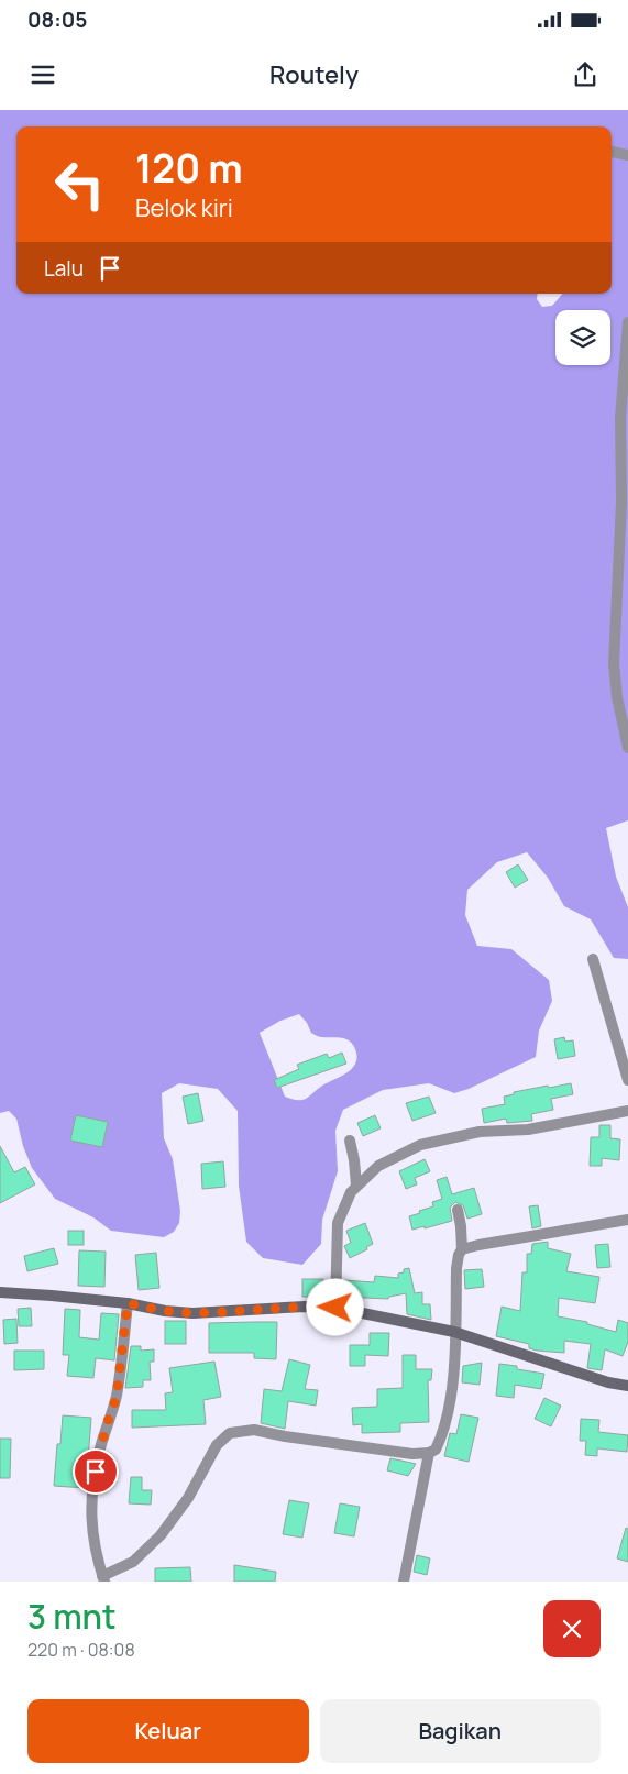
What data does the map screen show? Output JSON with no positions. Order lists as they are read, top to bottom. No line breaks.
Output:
{"page":{"status":"08:05","header":"Routely","turn":["120 m","Belok kiri"],"then":"Lalu","heading":["3 mnt","220 m · 08:08"],"buttons":["Keluar","Bagikan"]}}
